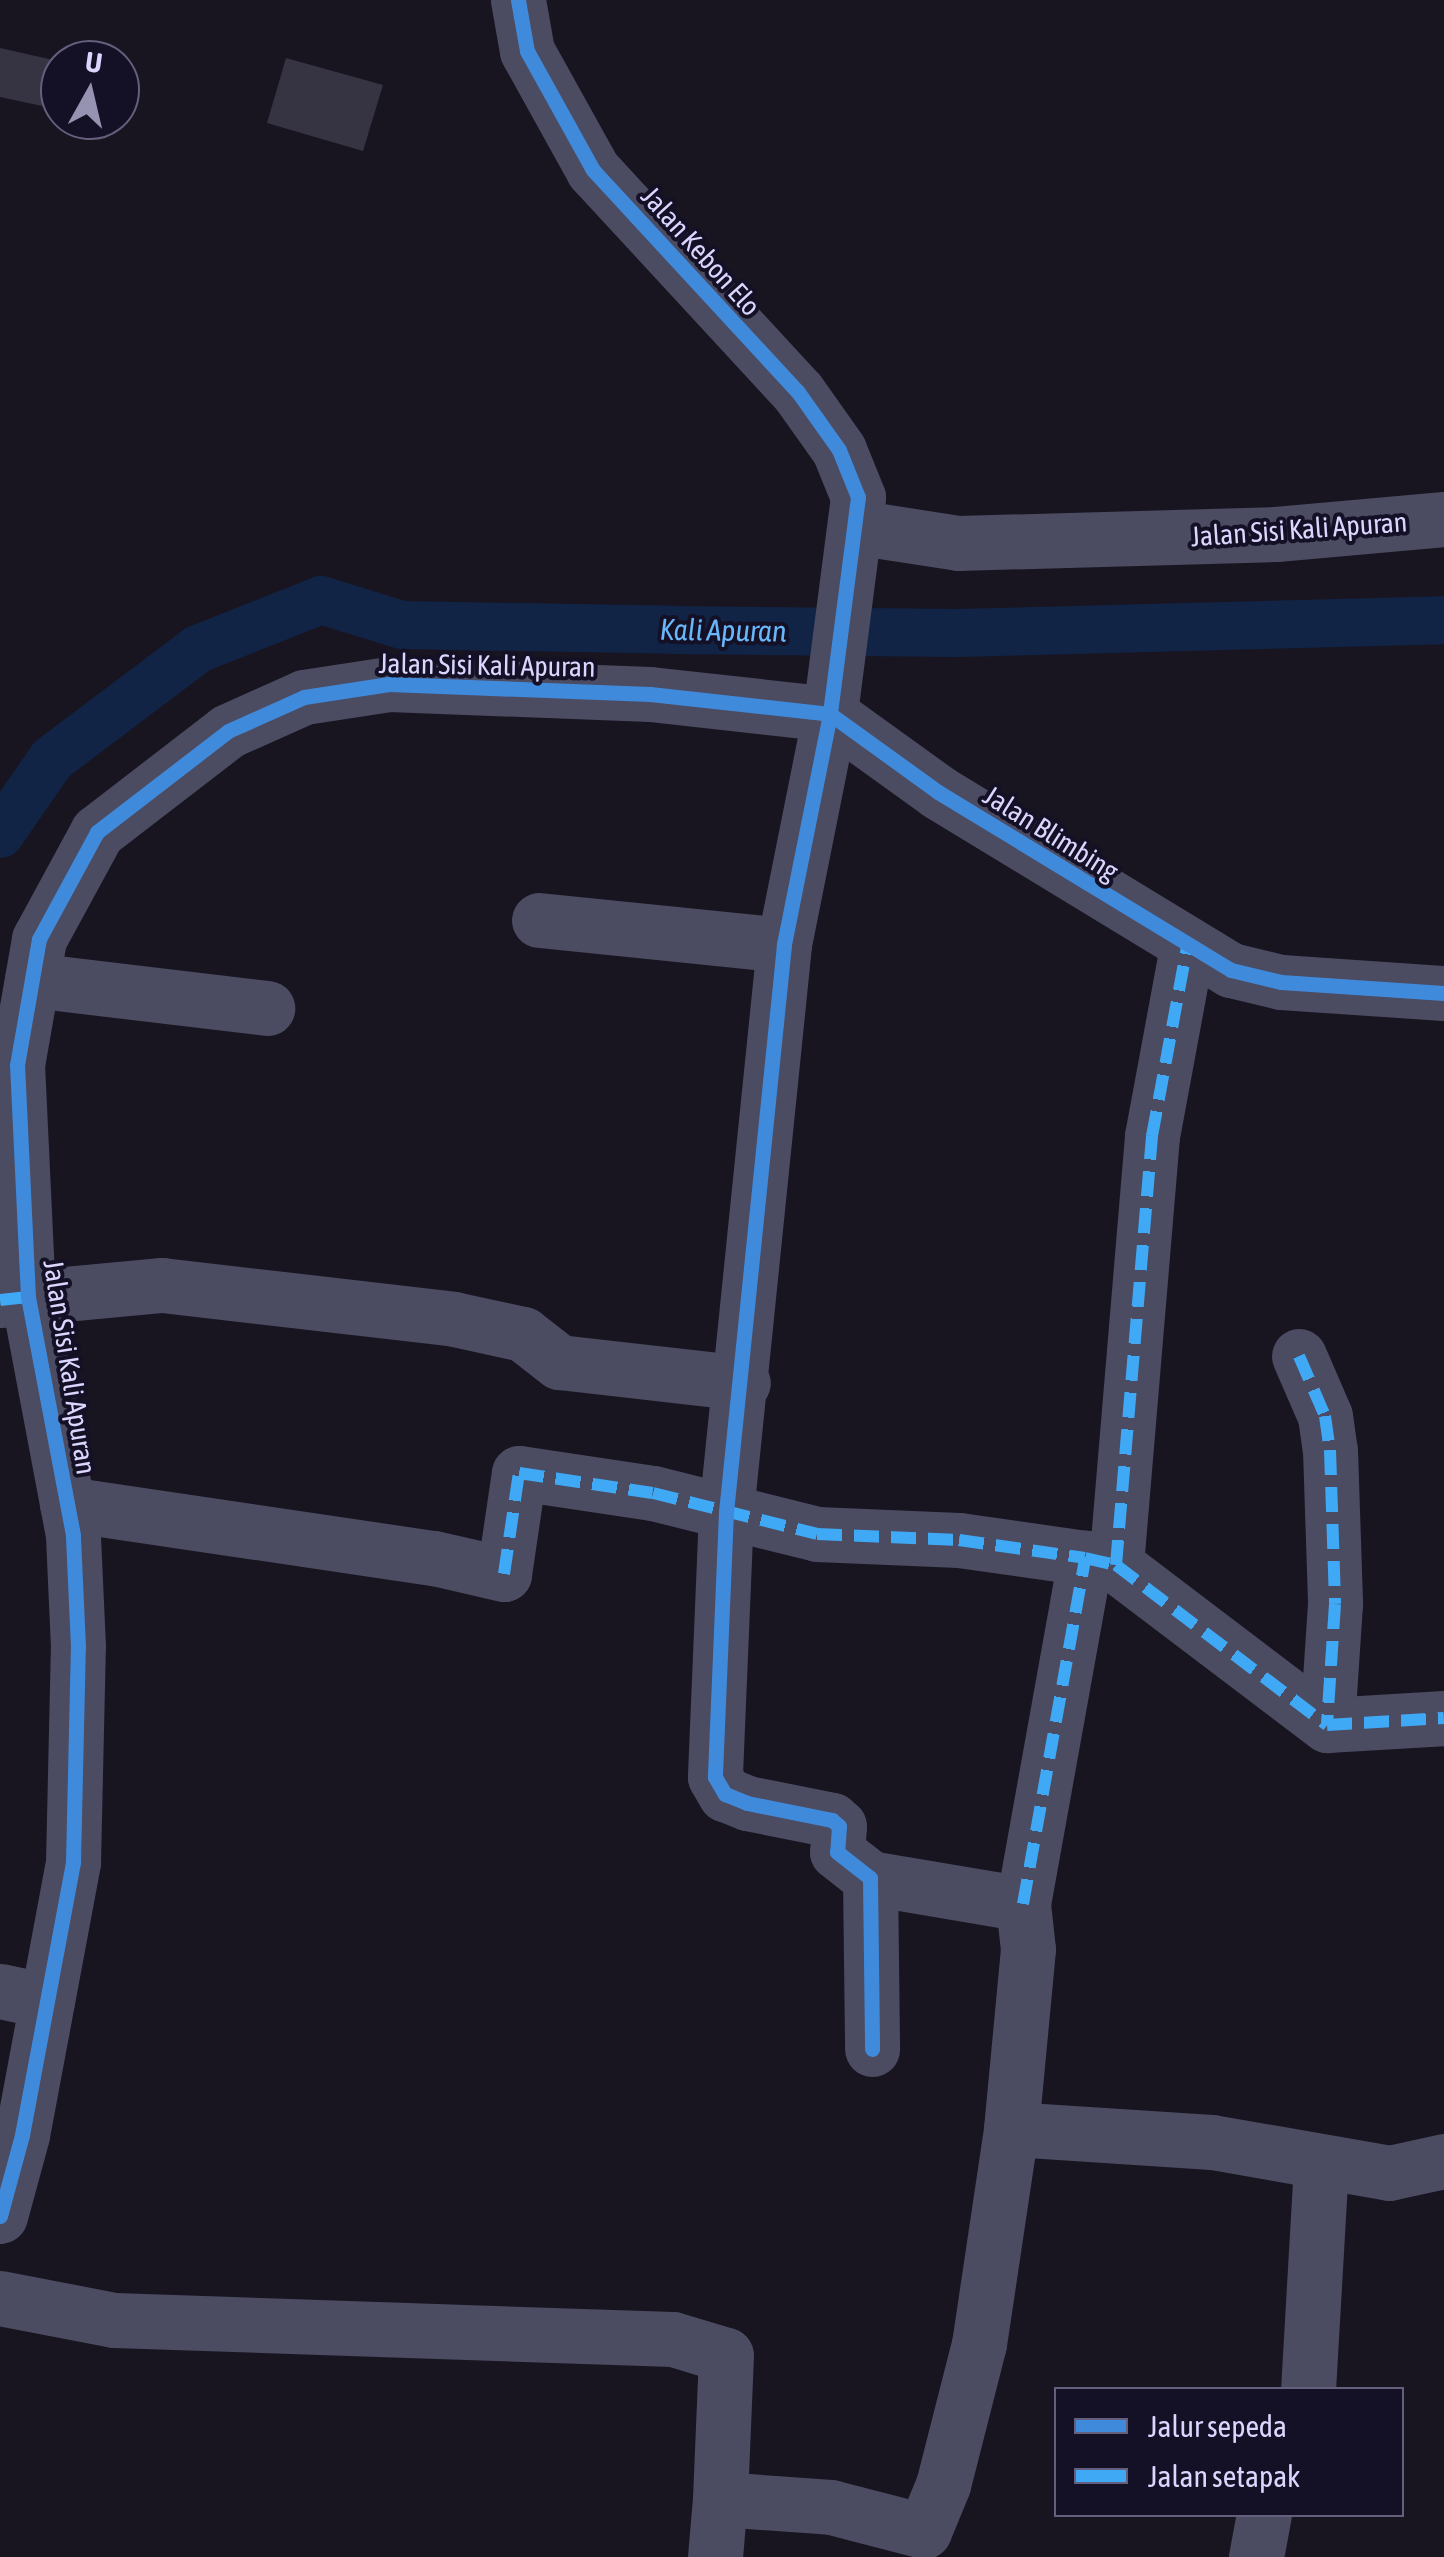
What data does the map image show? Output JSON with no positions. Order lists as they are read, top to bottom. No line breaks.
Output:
{"streets":{"street":["Jalan Kebon Elo","Jalan Sisi Kali Apuran","Jalan Blimbing"]},"crossings":[["Jalan Kebon Elo","Jalan Sisi Kali Apuran"],["Jalan Sisi Kali Apuran","Jalan Blimbing"]],"water":["Kali Apuran"],"legend":["Jalur sepeda","Jalan setapak"],"north":"top"}
